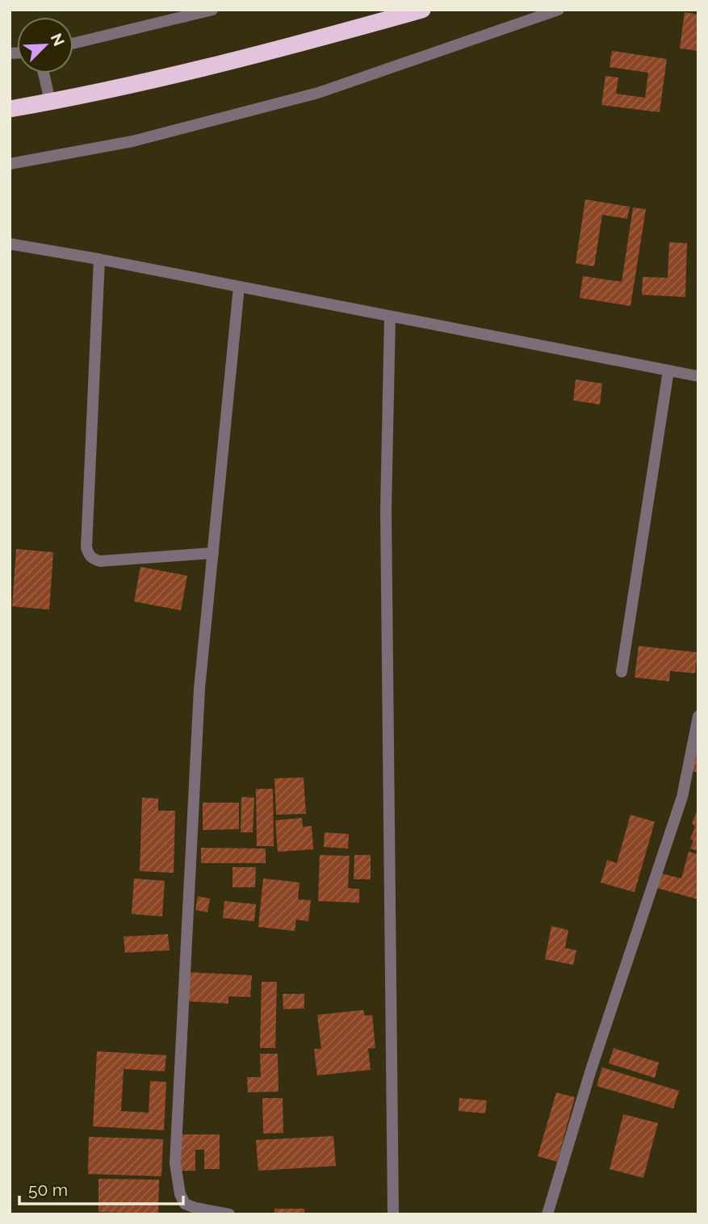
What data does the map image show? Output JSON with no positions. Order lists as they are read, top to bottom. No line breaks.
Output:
{"scale_bar":"50 m","north":"top right"}
